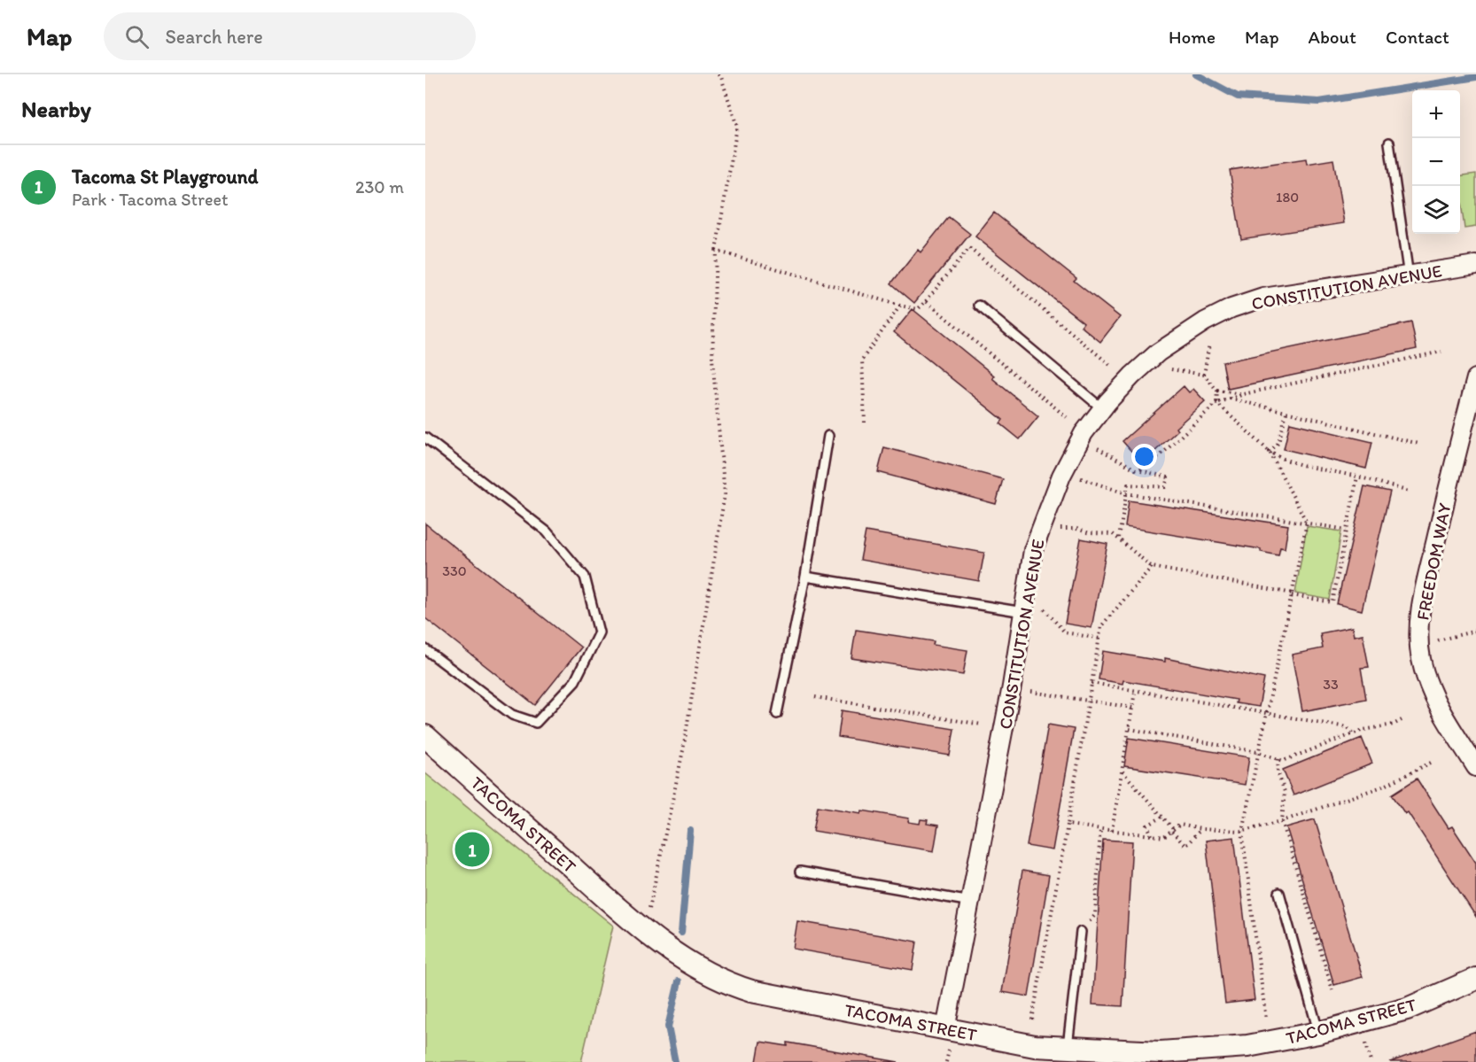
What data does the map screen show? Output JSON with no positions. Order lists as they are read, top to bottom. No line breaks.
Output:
{"streets":{"street":["CONSTITUTION AVENUE","FREEDOM WAY","TACOMA STREET"]},"crossings":[["CONSTITUTION AVENUE","TACOMA STREET"]],"house_numbers":["180","330","33"],"page":{"header":"Map","search":"Search here","nav":["Home","Map","About","Contact"],"heading":"Nearby","map_buttons":["+","−"],"list":[{"mark":"1","name":"Tacoma St Playground","note":"Park · Tacoma Street","value":"230 m"}],"pins":"1"}}
